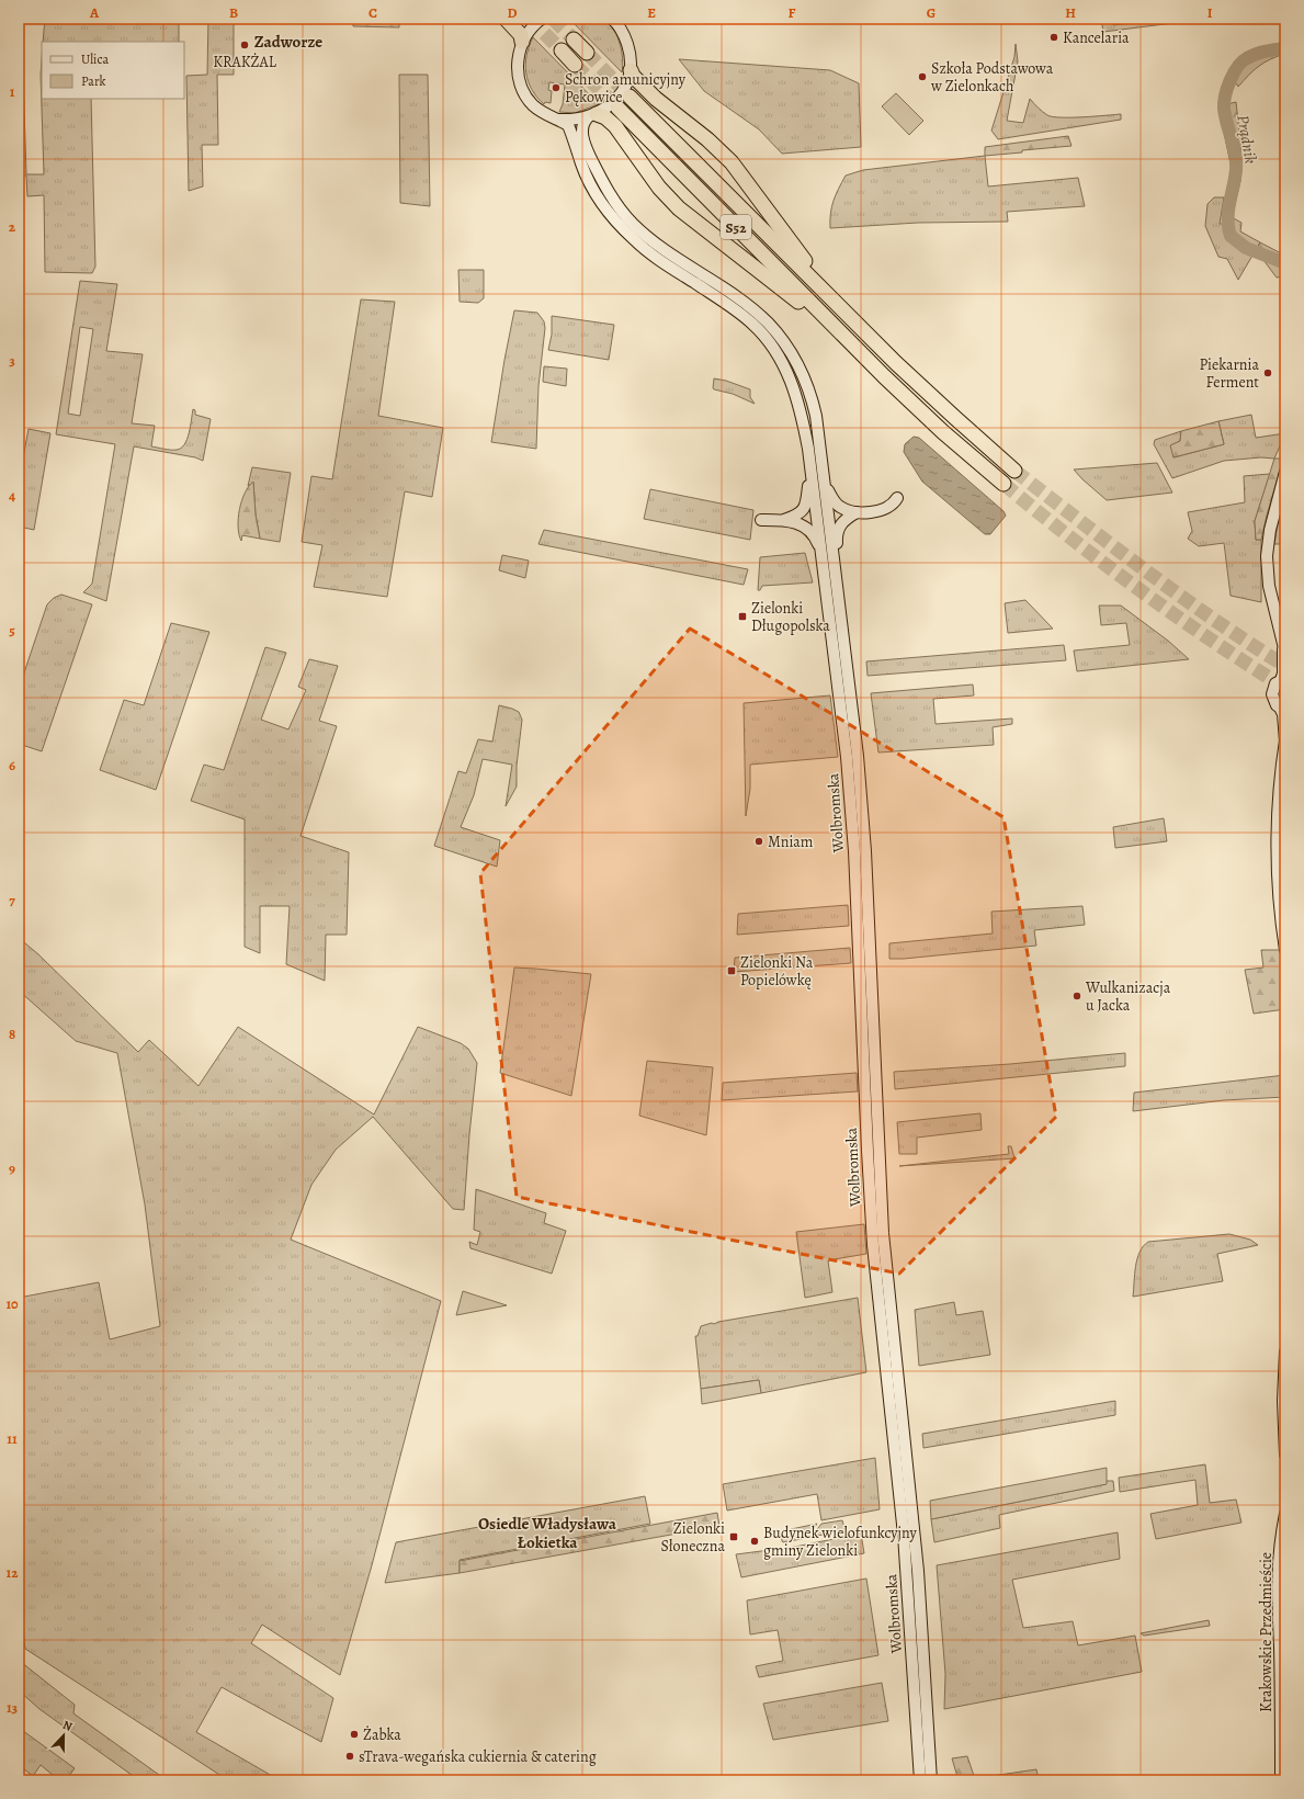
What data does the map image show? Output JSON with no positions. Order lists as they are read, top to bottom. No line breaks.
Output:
{"streets":{"highway":["S52"],"main road":["Wolbromska","Krakowskie Przedmieście"]},"districts":["Zadworze","Osiedle Władysława Łokietka"],"water":["Prądnik"],"places":{"other":["Kancelaria","KRAKŻAL","Szkoła Podstawowa w Zielonkach","Schron amunicyjny Pękowice","Piekarnia Ferment","Mniam","Wulkanizacja u Jacka","Budynek wielofunkcyjny gminy Zielonki","Żabka","sTrava-wegańska cukiernia & catering"],"transit":["Zielonki Długopolska","Zielonki Na Popielówkę","Zielonki Słoneczna"]},"legend":["Ulica","Park"],"north":"top","grid":{"columns":["A","B","C","D","E","F","G","H","I"],"rows":["1","2","3","4","5","6","7","8","9","10","11","12","13"]}}
